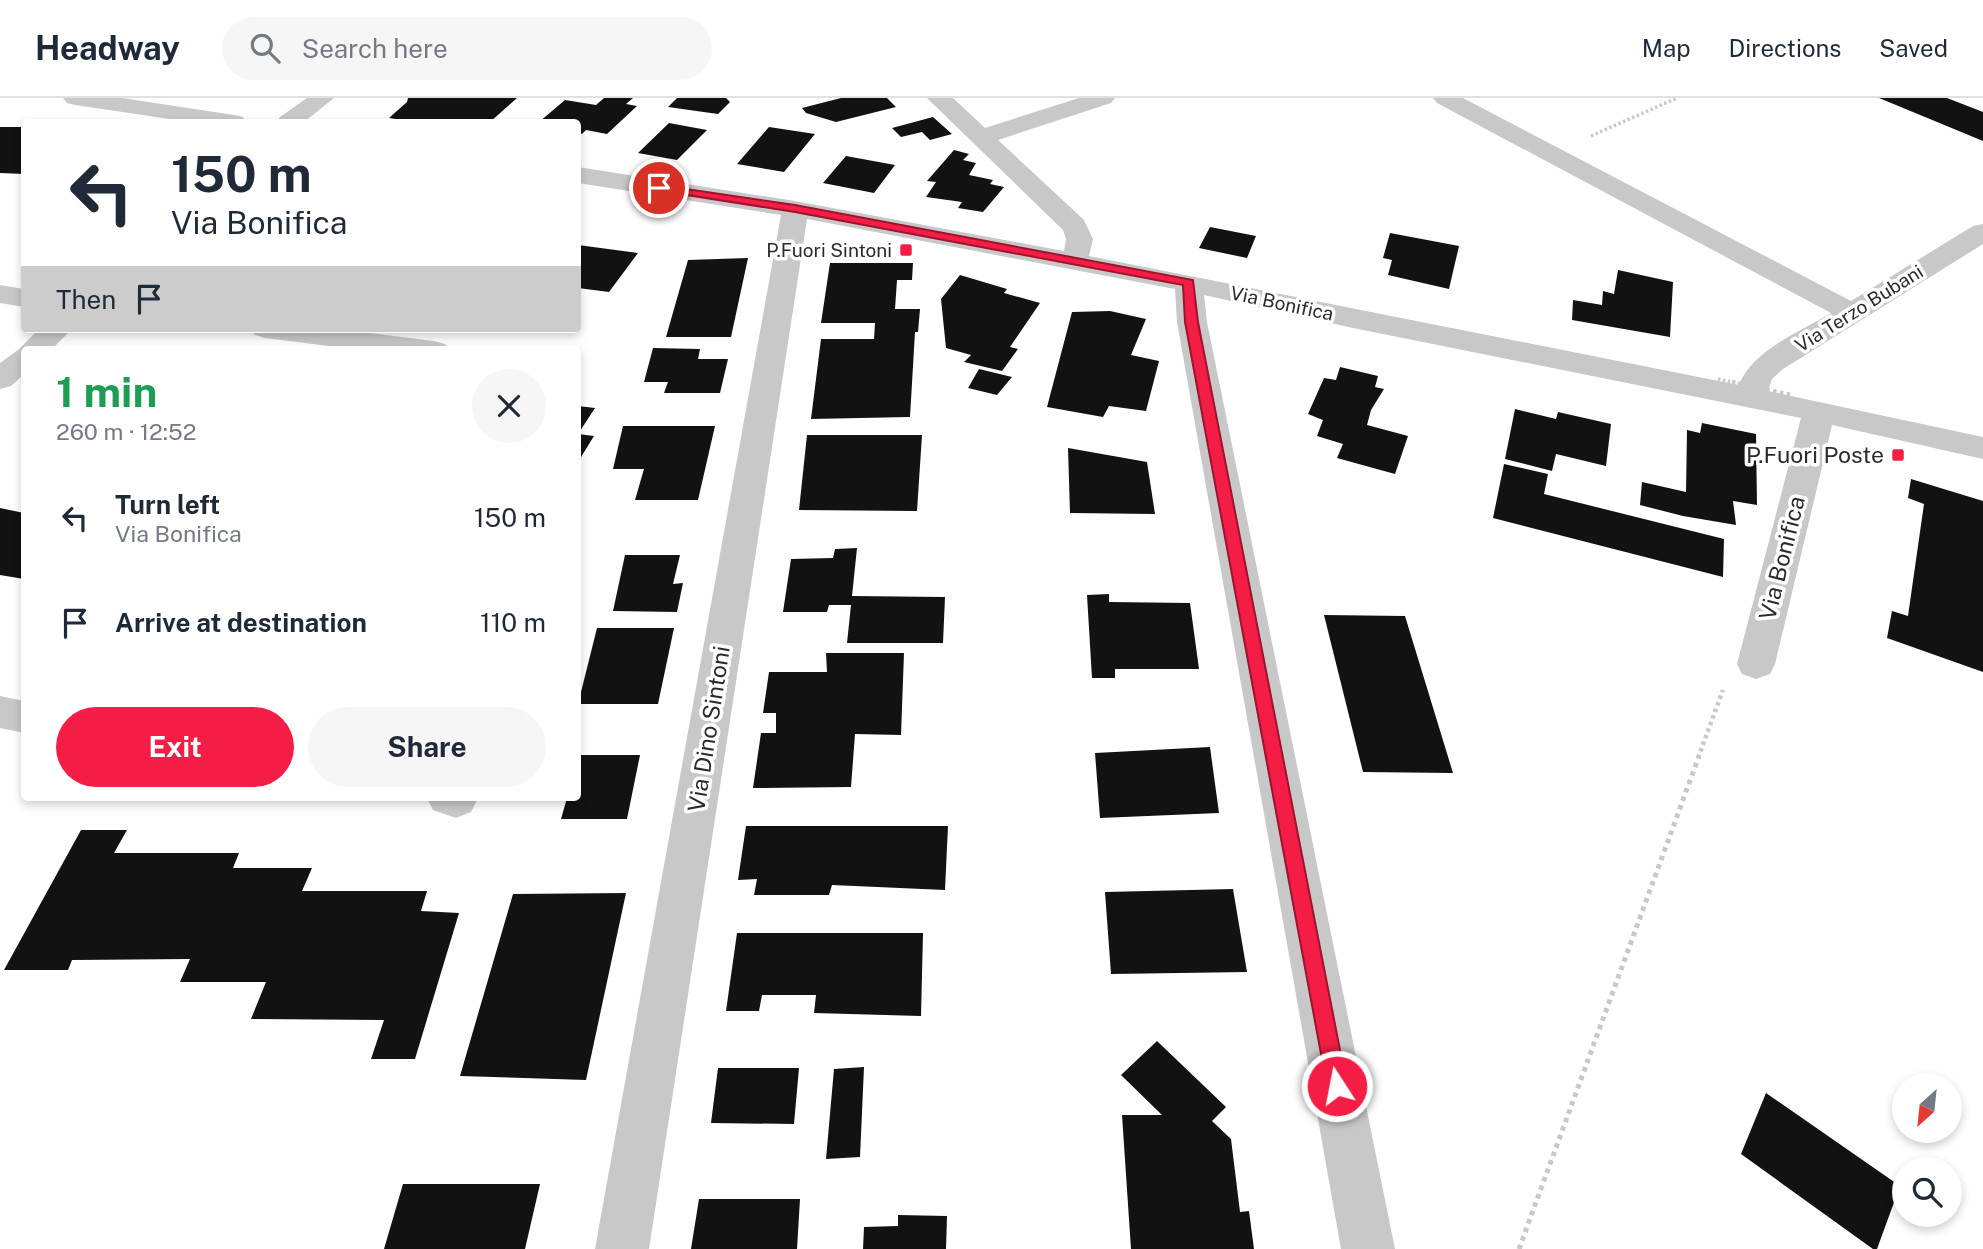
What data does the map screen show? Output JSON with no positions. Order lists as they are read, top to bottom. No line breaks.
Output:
{"streets":{"street":["Via Bonifica","Via Terzo Bubani","Via Dino Sintoni"]},"crossings":[["Via Bonifica","Via Terzo Bubani"],["Via Bonifica","Via Dino Sintoni"]],"places":{"transit":["P.Fuori Sintoni","P.Fuori Poste"]},"north":"bottom left","page":{"header":"Headway","search":"Search here","nav":["Map","Directions","Saved"],"turn":["150 m","Via Bonifica"],"then":"Then","heading":["1 min","260 m · 12:52"],"list":[{"name":"Turn left","note":"Via Bonifica","value":"150 m"},{"name":"Arrive at destination","value":"110 m"}],"buttons":["Exit","Share"]}}
